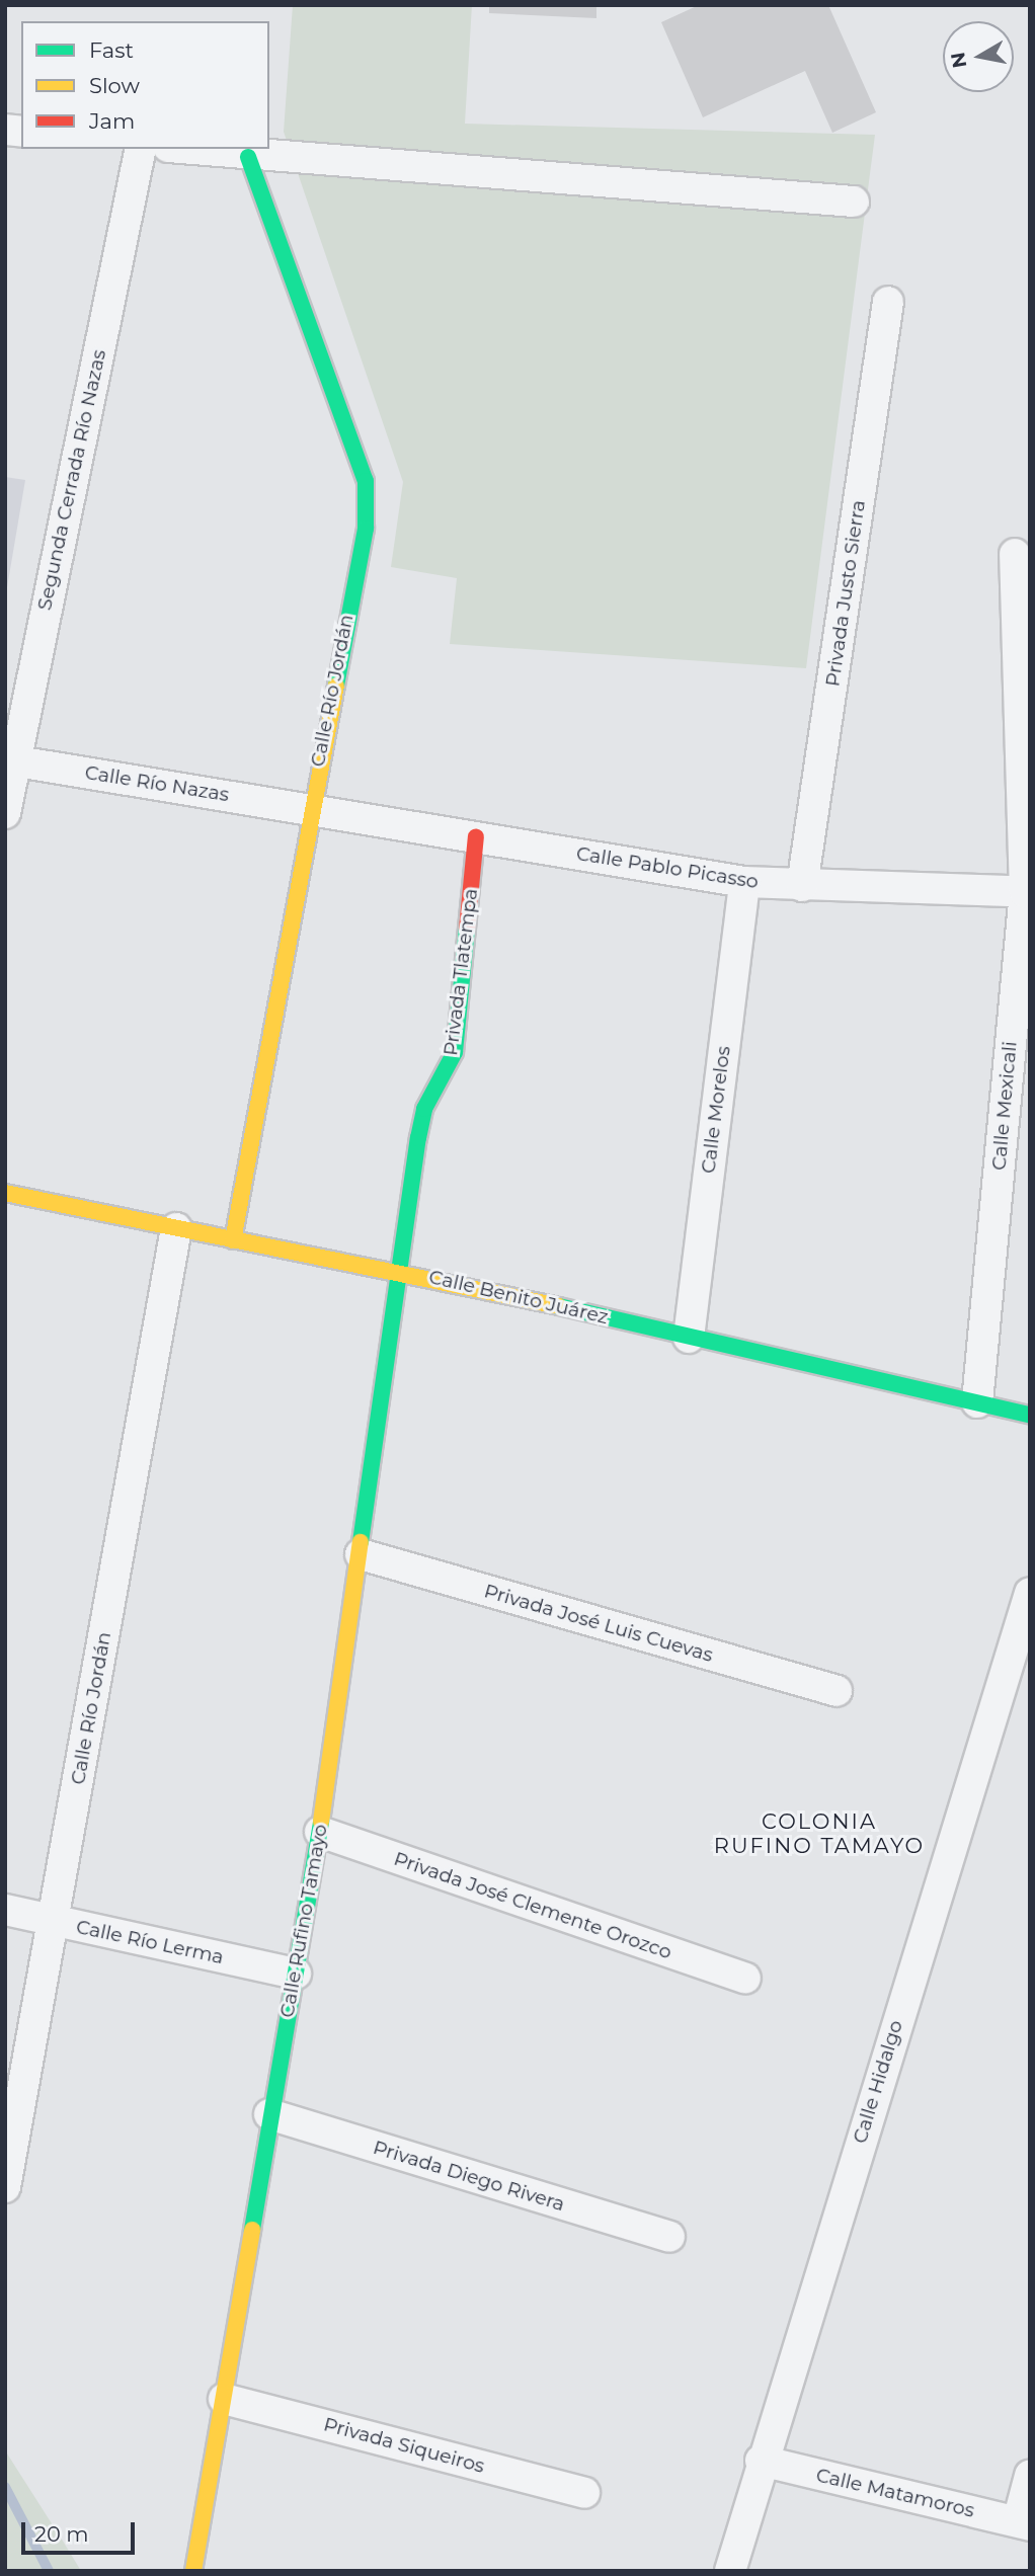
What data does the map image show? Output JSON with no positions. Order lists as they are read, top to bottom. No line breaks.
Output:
{"streets":{"street":["Segunda Cerrada Río Nazas","Privada Justo Sierra","Calle Río Jordán","Calle Río Nazas","Calle Pablo Picasso","Privada Tlatempa","Calle Mexicali","Calle Morelos","Calle Benito Juárez","Privada José Luis Cuevas","Privada José Clemente Orozco","Calle Rufino Tamayo","Calle Río Lerma","Calle Hidalgo","Privada Diego Rivera","Privada Siqueiros","Calle Matamoros"]},"crossings":[["Segunda Cerrada Río Nazas","Calle Río Nazas"],["Privada Justo Sierra","Calle Pablo Picasso"],["Calle Río Jordán","Calle Río Nazas"],["Calle Río Jordán","Calle Pablo Picasso"],["Calle Río Jordán","Calle Benito Juárez"],["Calle Río Jordán","Calle Río Lerma"],["Calle Río Nazas","Calle Pablo Picasso"],["Calle Pablo Picasso","Privada Tlatempa"],["Calle Pablo Picasso","Calle Mexicali"],["Calle Pablo Picasso","Calle Morelos"],["Privada Tlatempa","Calle Benito Juárez"],["Privada Tlatempa","Calle Rufino Tamayo"],["Calle Mexicali","Calle Benito Juárez"],["Calle Morelos","Calle Benito Juárez"],["Calle Benito Juárez","Calle Rufino Tamayo"],["Privada José Luis Cuevas","Calle Rufino Tamayo"],["Privada José Clemente Orozco","Calle Rufino Tamayo"],["Calle Rufino Tamayo","Calle Río Lerma"],["Calle Rufino Tamayo","Privada Diego Rivera"],["Calle Rufino Tamayo","Privada Siqueiros"],["Calle Hidalgo","Calle Matamoros"]],"districts":["COLONIA RUFINO TAMAYO"],"legend":["Fast","Slow","Jam"],"scale_bar":"20 m","north":"left"}
